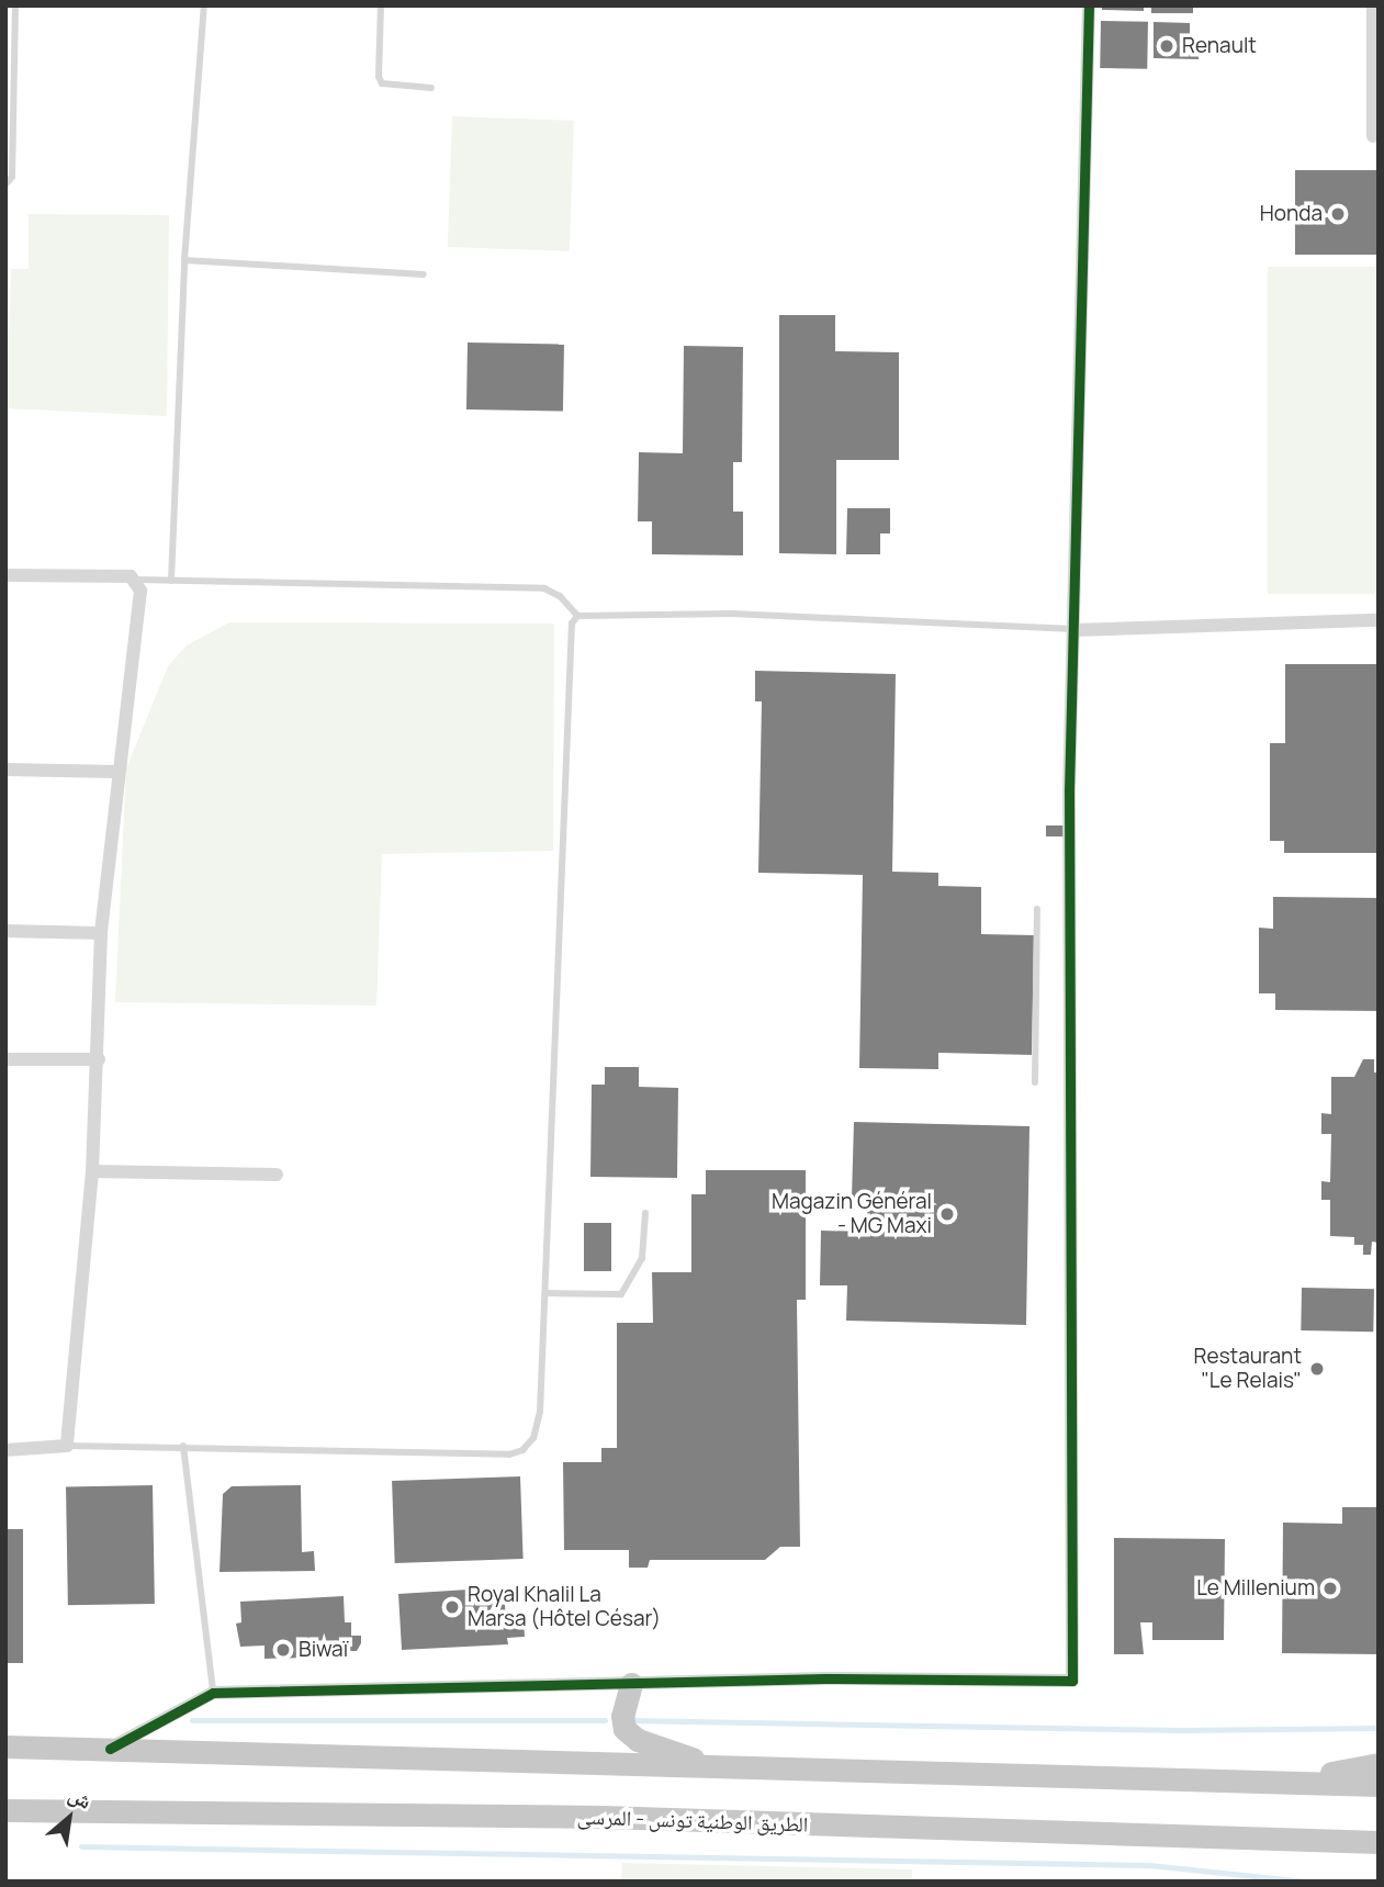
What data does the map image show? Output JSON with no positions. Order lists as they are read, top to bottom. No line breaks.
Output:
{"streets":{"highway":["الطريق الوطنية تونس - المرسى"]},"places":["Renault","Honda","Magazin Général - MG Maxi","Restaurant \"Le Relais\"","Le Millenium","Royal Khalil La Marsa (Hôtel César)","Biwaï"],"north":"top right"}
